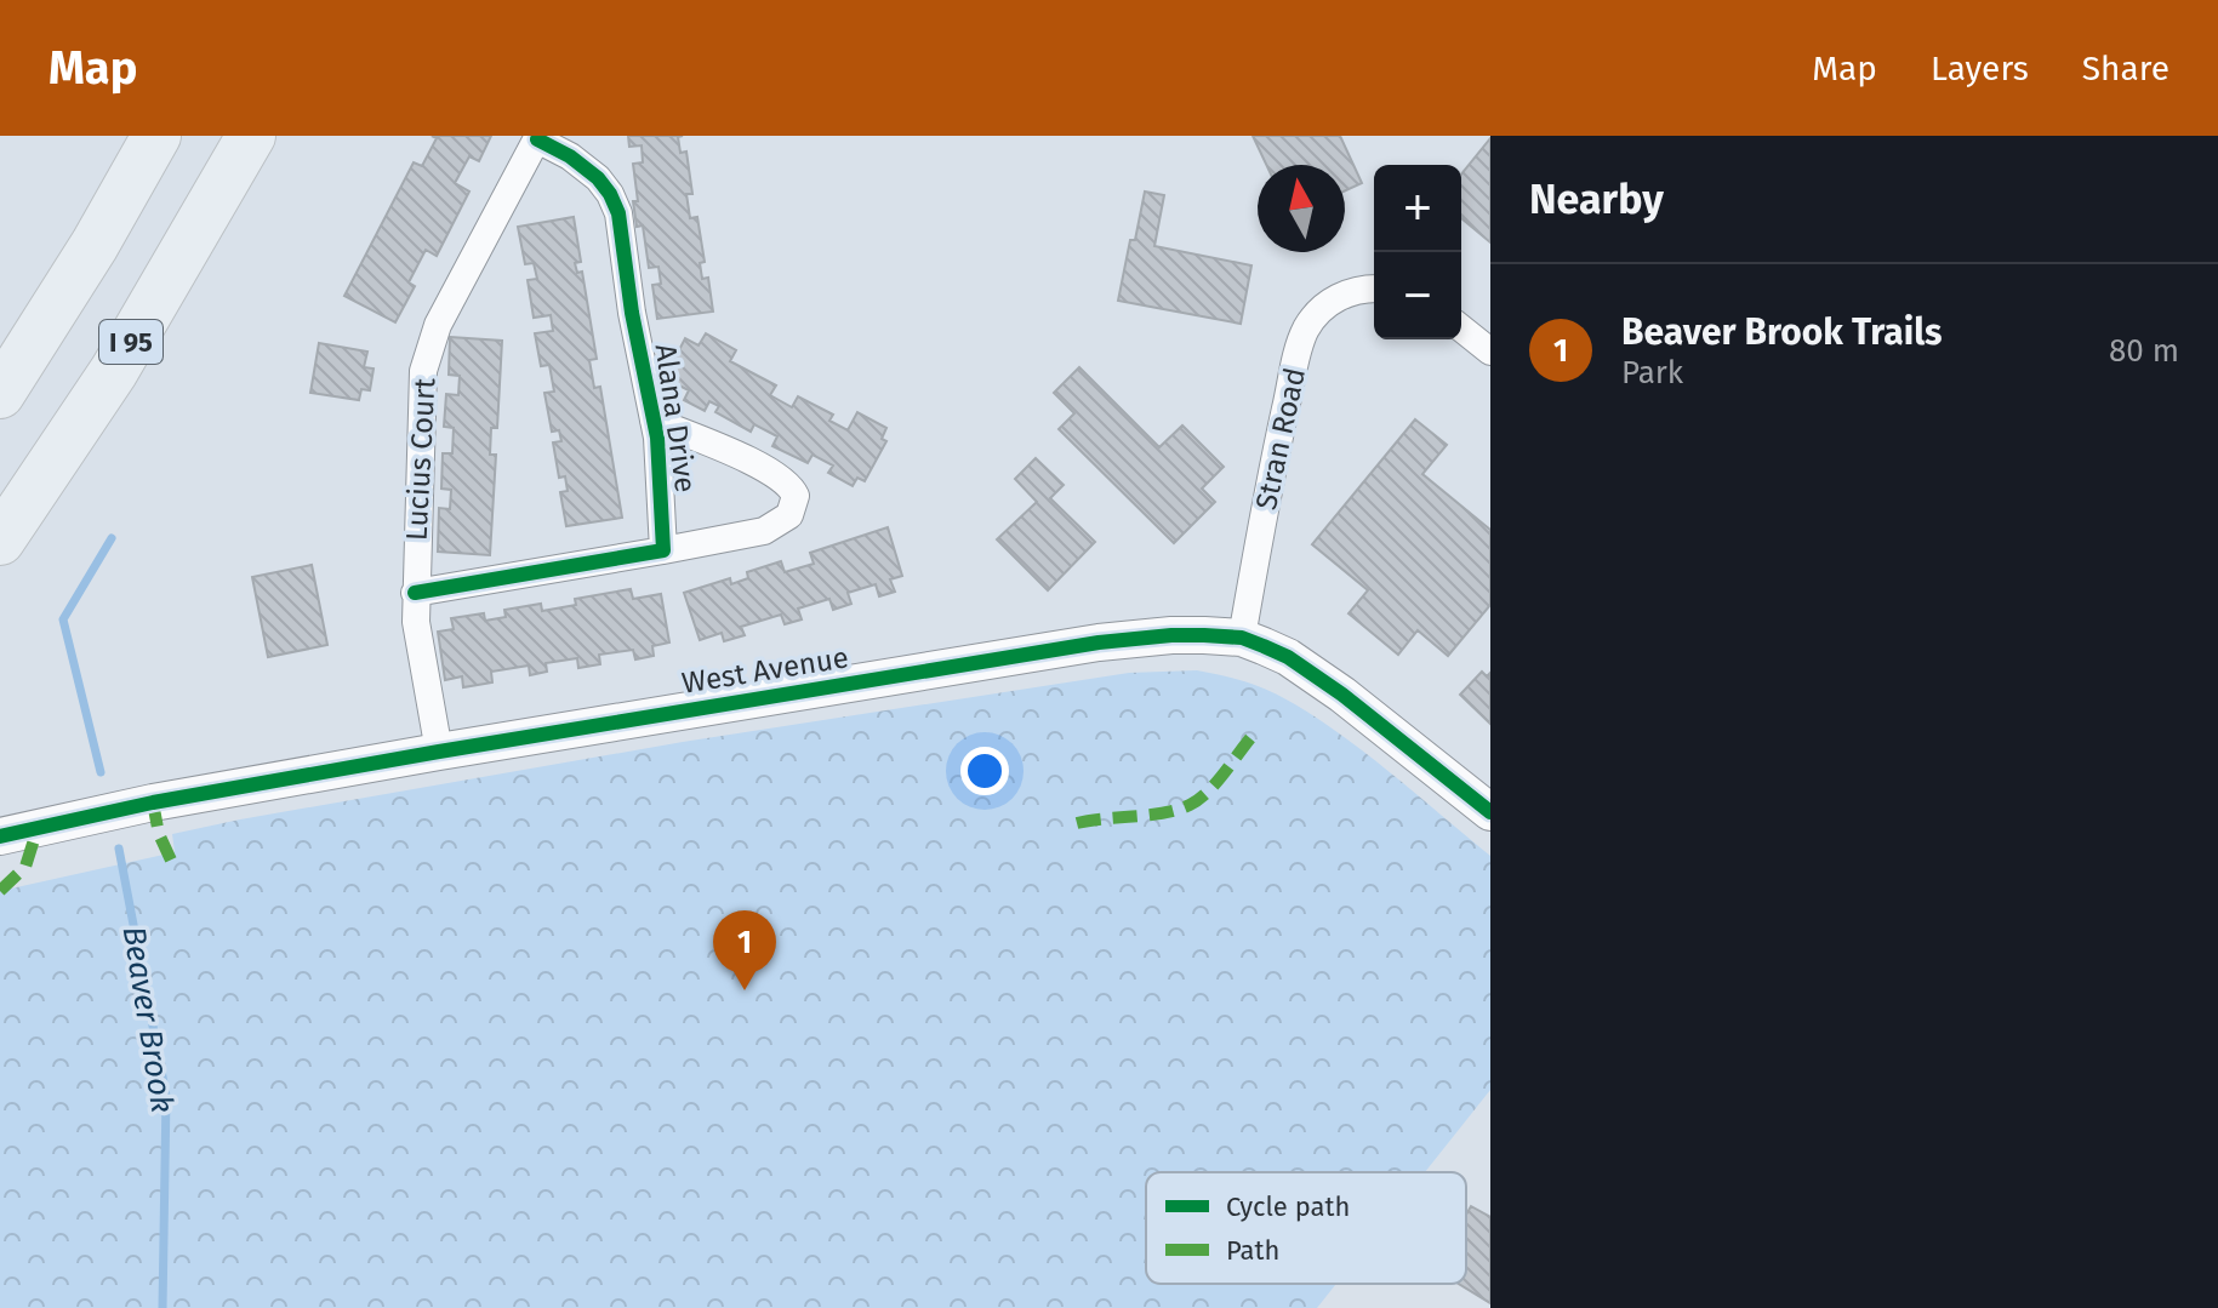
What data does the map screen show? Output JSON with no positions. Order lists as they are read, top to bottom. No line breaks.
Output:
{"streets":{"highway":["I 95"],"street":["Alana Drive","Stran Road","Lucius Court","West Avenue"]},"crossings":[["Alana Drive","Lucius Court"],["Stran Road","West Avenue"],["Lucius Court","West Avenue"]],"water":["Beaver Brook"],"legend":["Cycle path","Path"],"north":"top","page":{"header":"Map","nav":["Map","Layers","Share"],"heading":"Nearby","map_buttons":["+","−"],"list":[{"mark":"1","name":"Beaver Brook Trails","note":"Park","value":"80 m"}],"pins":"1"}}
